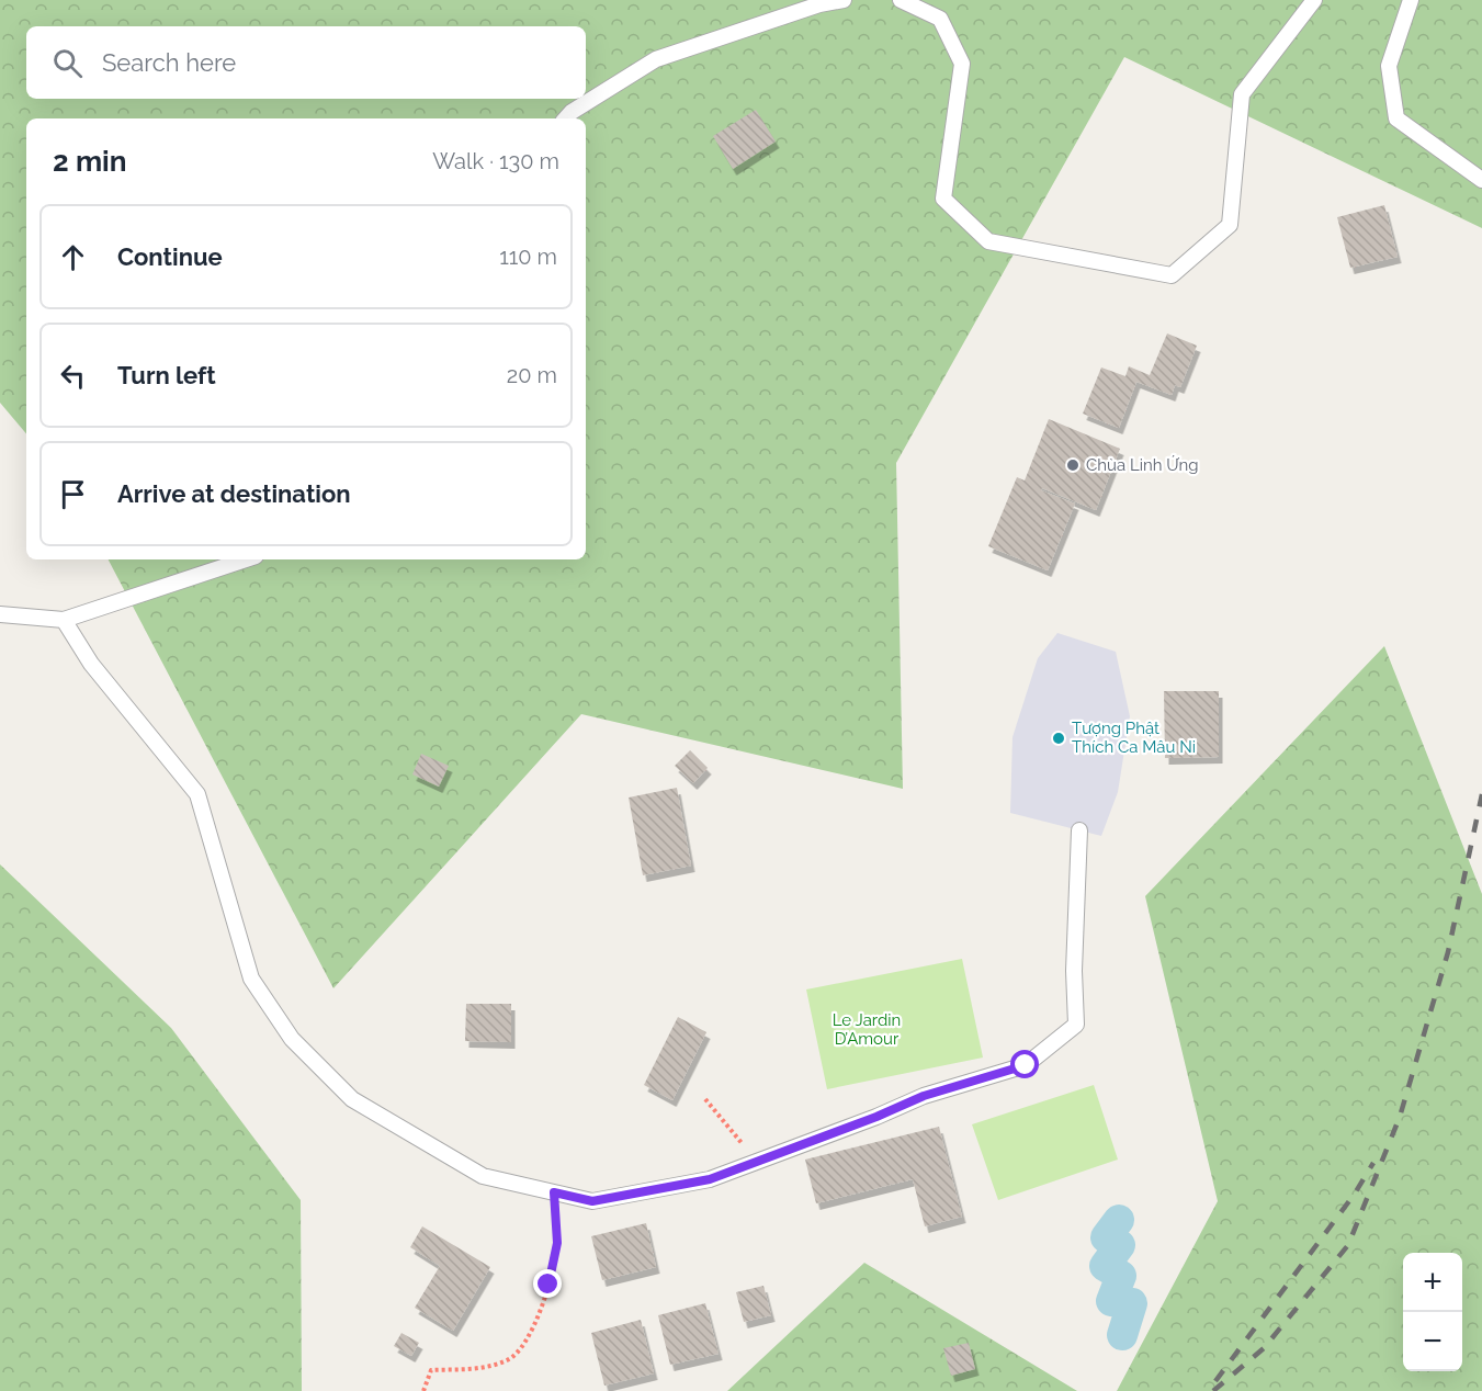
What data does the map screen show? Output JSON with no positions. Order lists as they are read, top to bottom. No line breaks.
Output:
{"parks":["Le Jardin D’Amour"],"places":["Chùa Linh Ứng","Tượng Phật Thích Ca Mâu Ni"],"page":{"search":"Search here","heading":["2 min","Walk · 130 m"],"list":[["Continue","110 m"],["Turn left","20 m"],"Arrive at destination"],"map_buttons":["+","−"]}}
